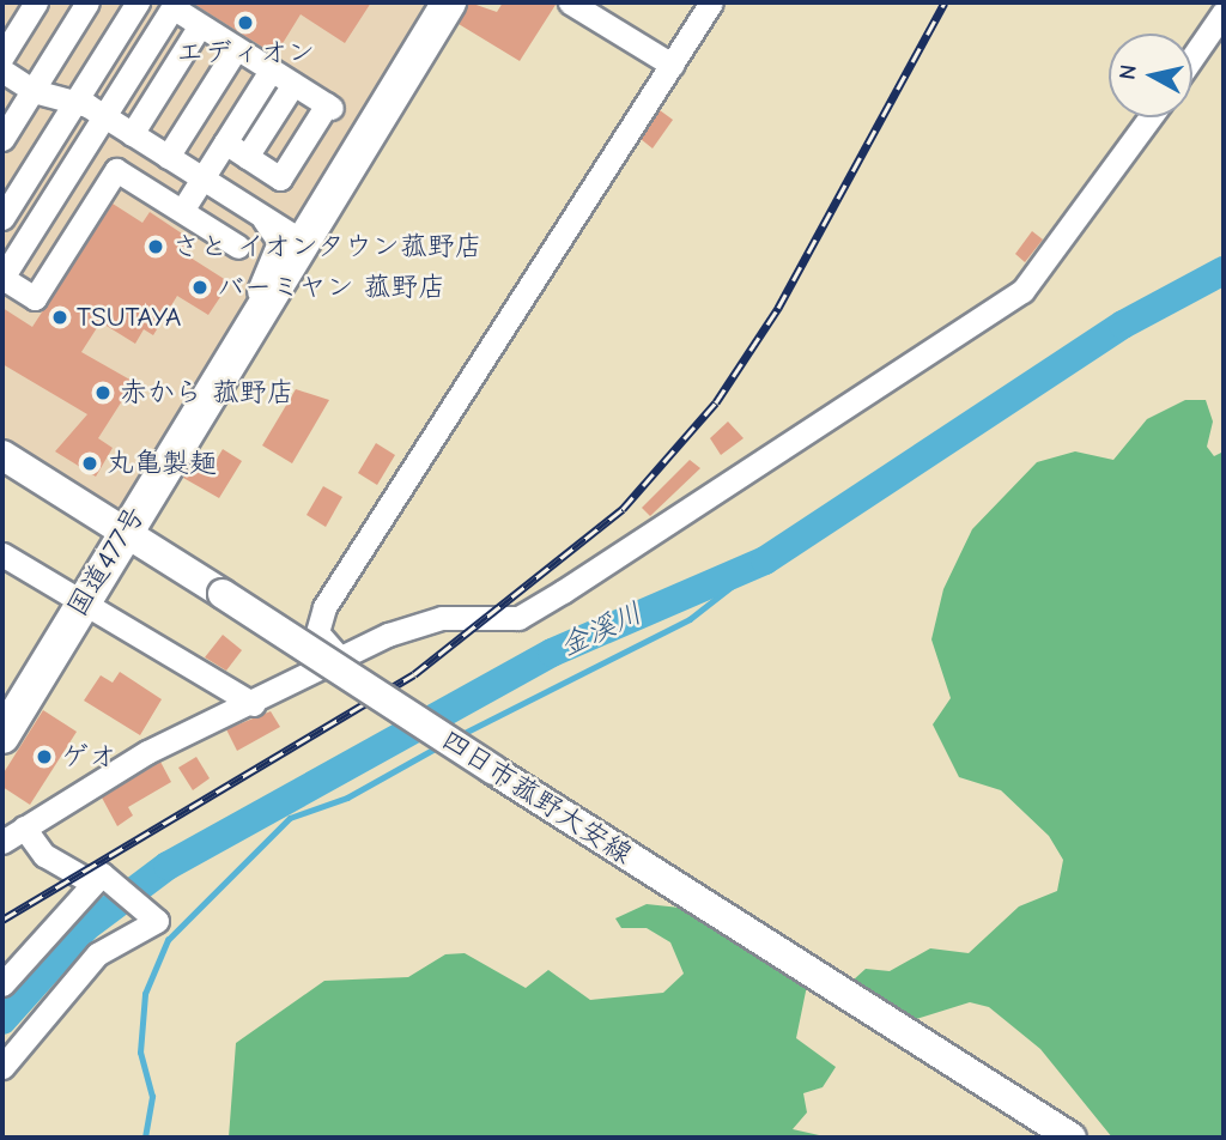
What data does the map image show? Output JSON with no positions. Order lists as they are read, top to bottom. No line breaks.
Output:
{"streets":{"highway":["国道477号"],"main road":["四日市菰野大安線"]},"crossings":[["国道477号","四日市菰野大安線"]],"water":["金溪川"],"places":["エディオン","さと イオンタウン菰野店","バーミヤン 菰野店","TSUTAYA","赤から 菰野店","丸亀製麺","ゲオ"],"north":"left"}
